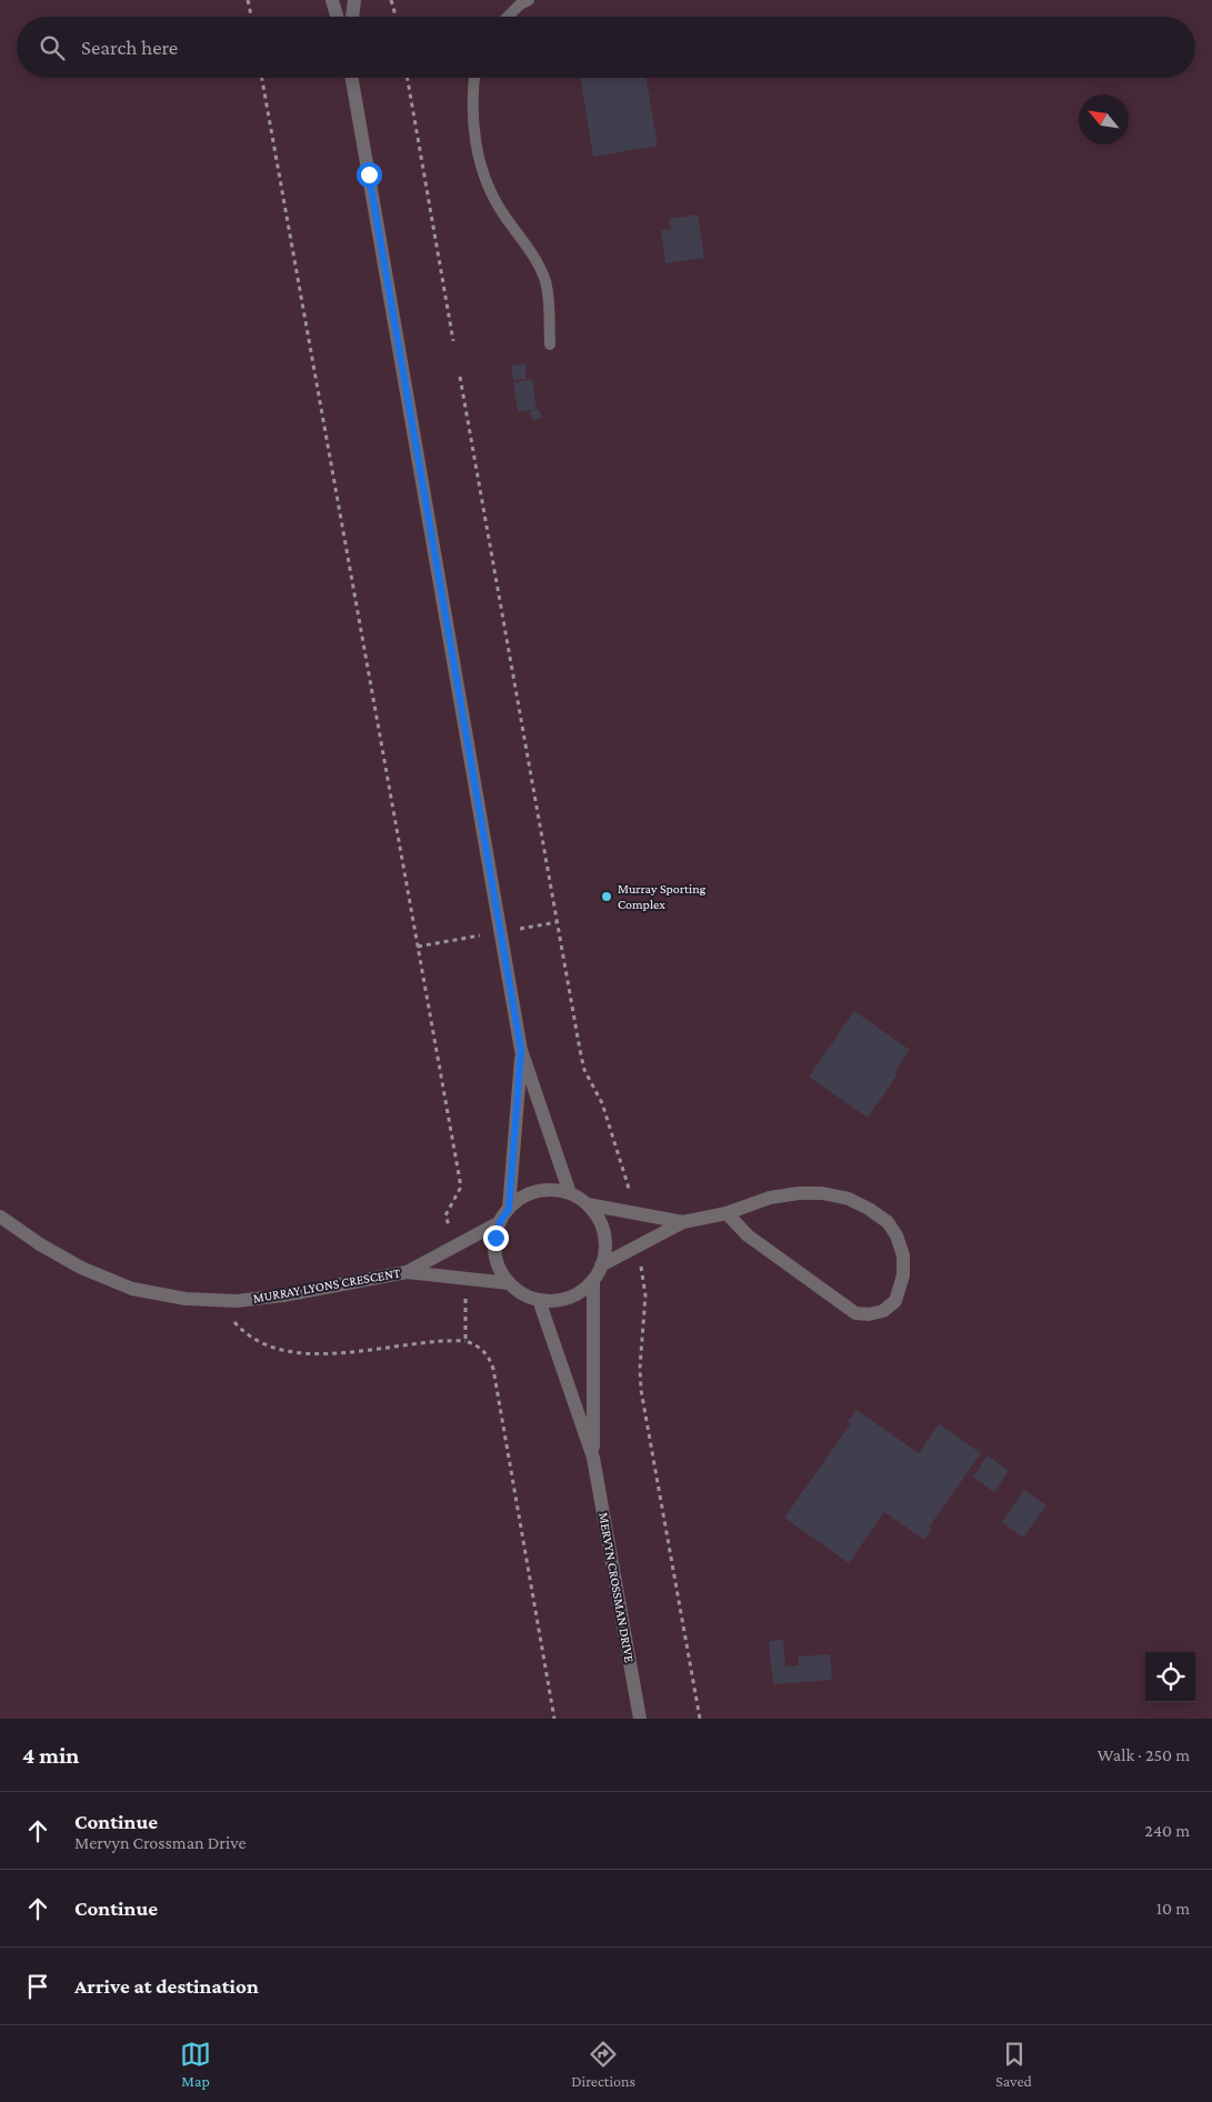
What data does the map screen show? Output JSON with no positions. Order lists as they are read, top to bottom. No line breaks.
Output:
{"streets":{"street":["MURRAY LYONS CRESCENT","MERVYN CROSSMAN DRIVE"]},"crossings":[["MURRAY LYONS CRESCENT","MERVYN CROSSMAN DRIVE"]],"places":["Murray Sporting Complex"],"north":"top left","page":{"search":"Search here","heading":["4 min","Walk · 250 m"],"list":[["Continue","Mervyn Crossman Drive","240 m"],["Continue","10 m"],"Arrive at destination"],"nav":["Map","Directions","Saved"]}}
